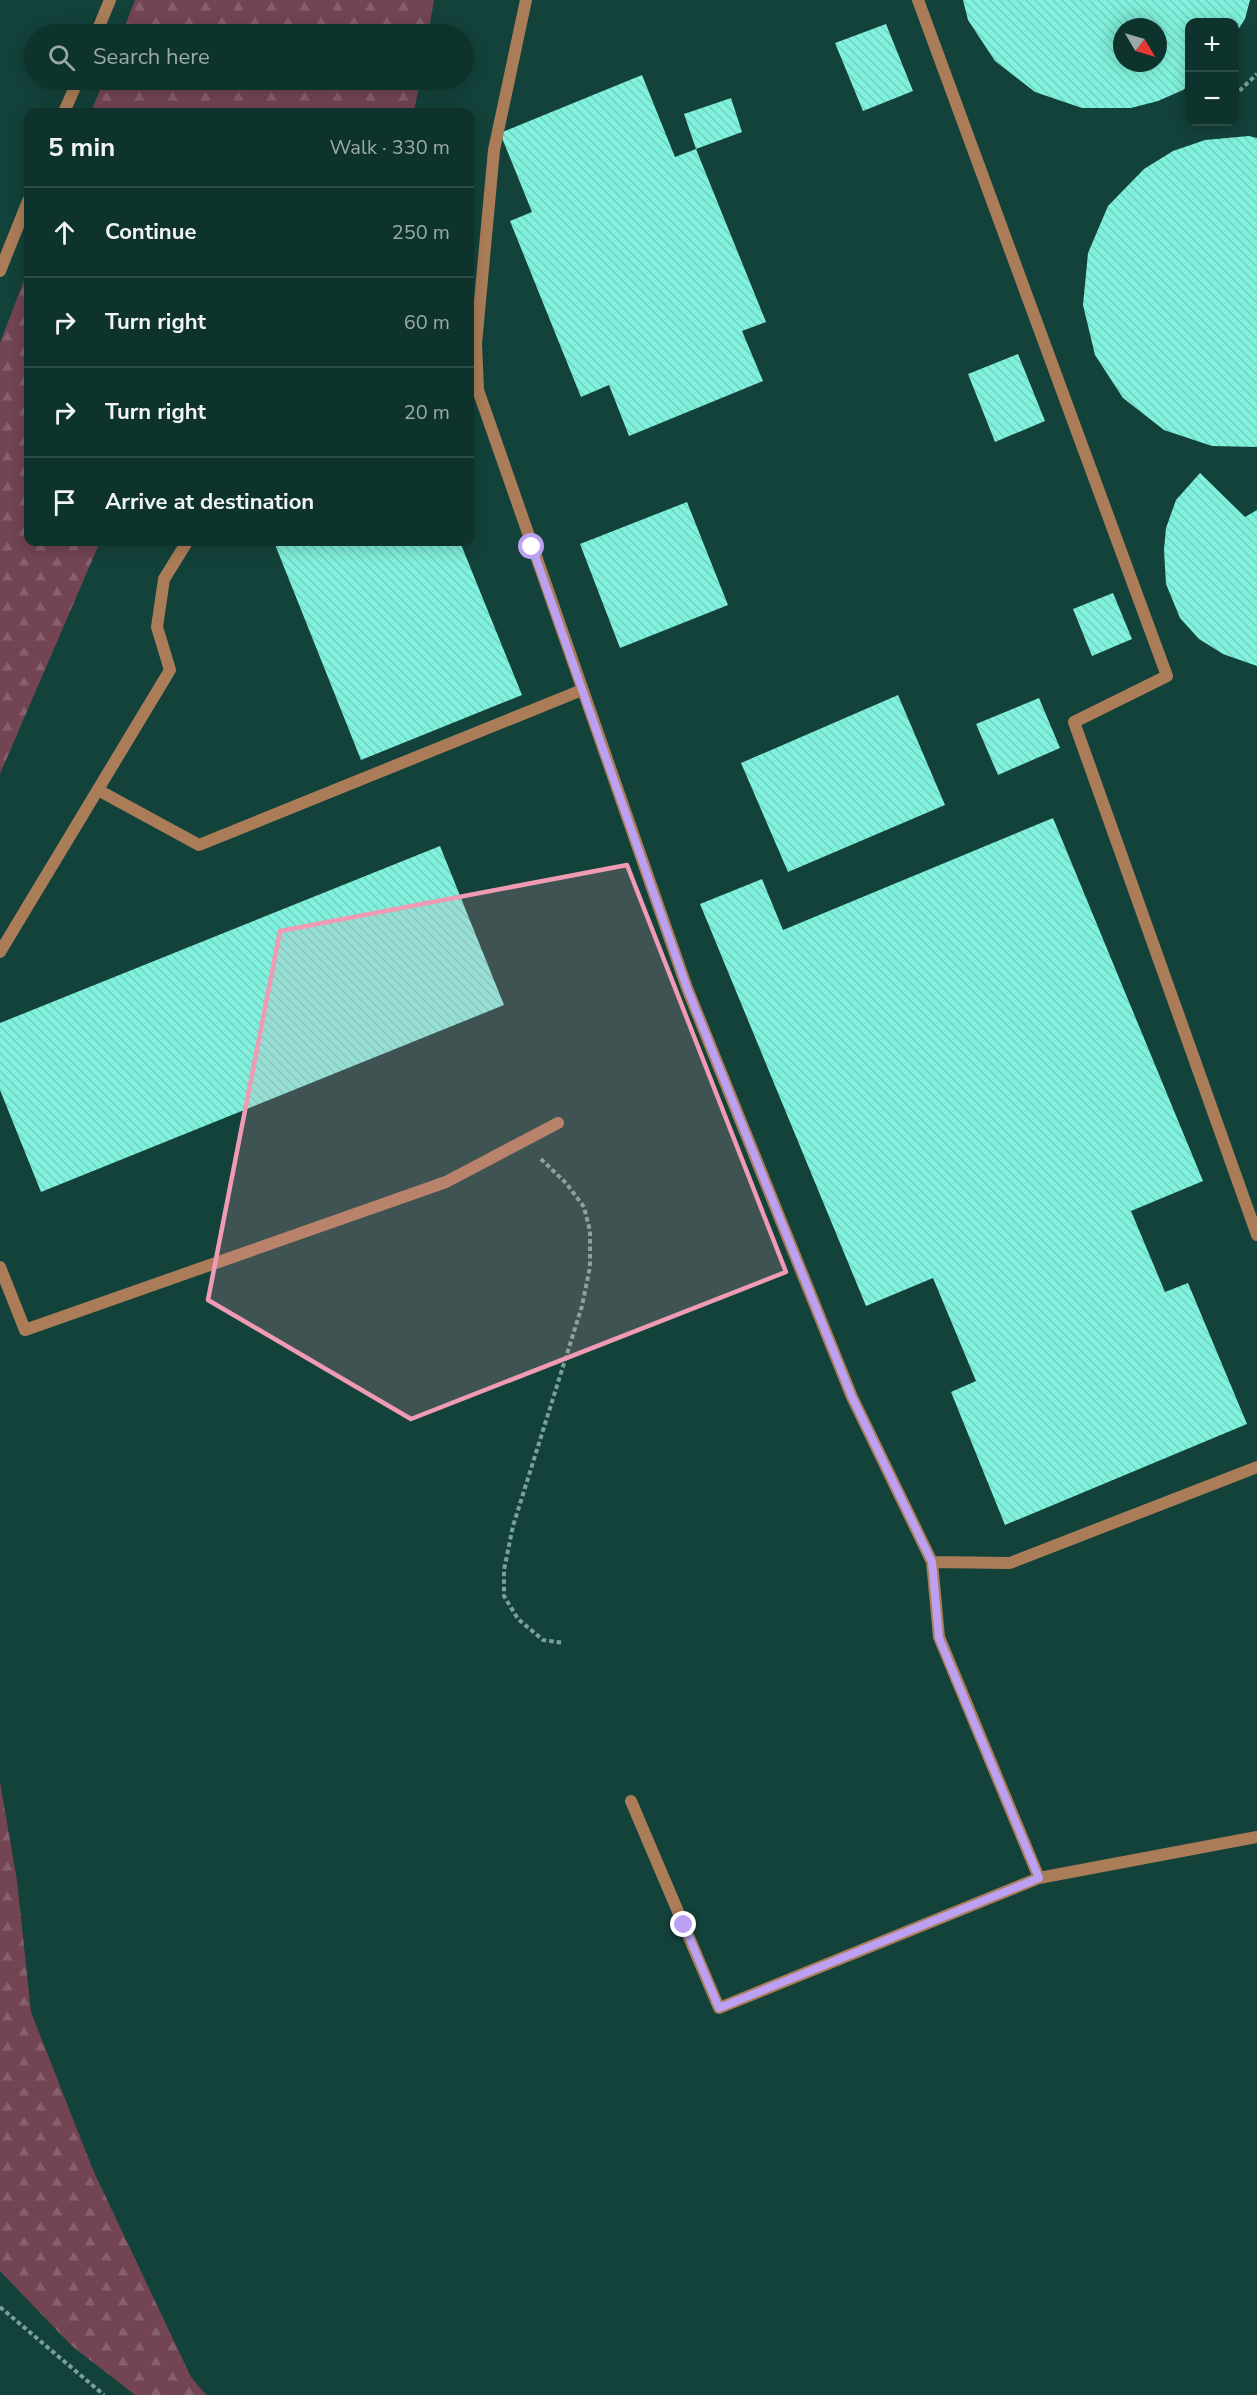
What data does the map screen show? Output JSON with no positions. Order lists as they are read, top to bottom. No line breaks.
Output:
{"north":"bottom right","page":{"map_buttons":["+","−"],"search":"Search here","heading":["5 min","Walk · 330 m"],"list":[["Continue","250 m"],["Turn right","60 m"],["Turn right","20 m"],"Arrive at destination"]}}
